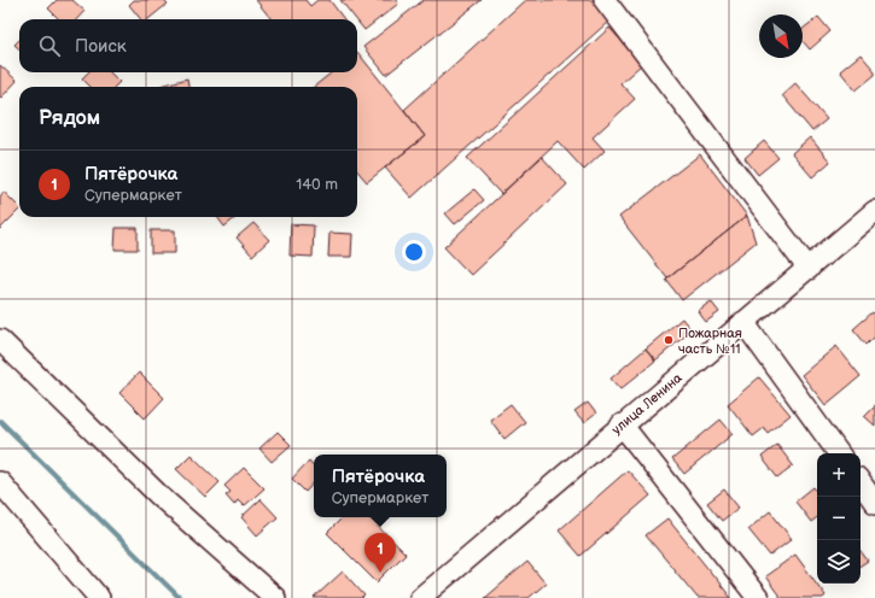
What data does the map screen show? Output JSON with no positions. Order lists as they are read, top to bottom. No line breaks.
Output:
{"streets":{"street":["улица Ленина"]},"places":["Пожарная часть №11"],"north":"bottom right","page":{"search":"Поиск","heading":"Рядом","list":[{"mark":"1","name":"Пятёрочка","note":"Супермаркет","value":"140 m"}],"map_buttons":["+","−"],"popup":["Пятёрочка","Супермаркет"],"pins":"1"}}
